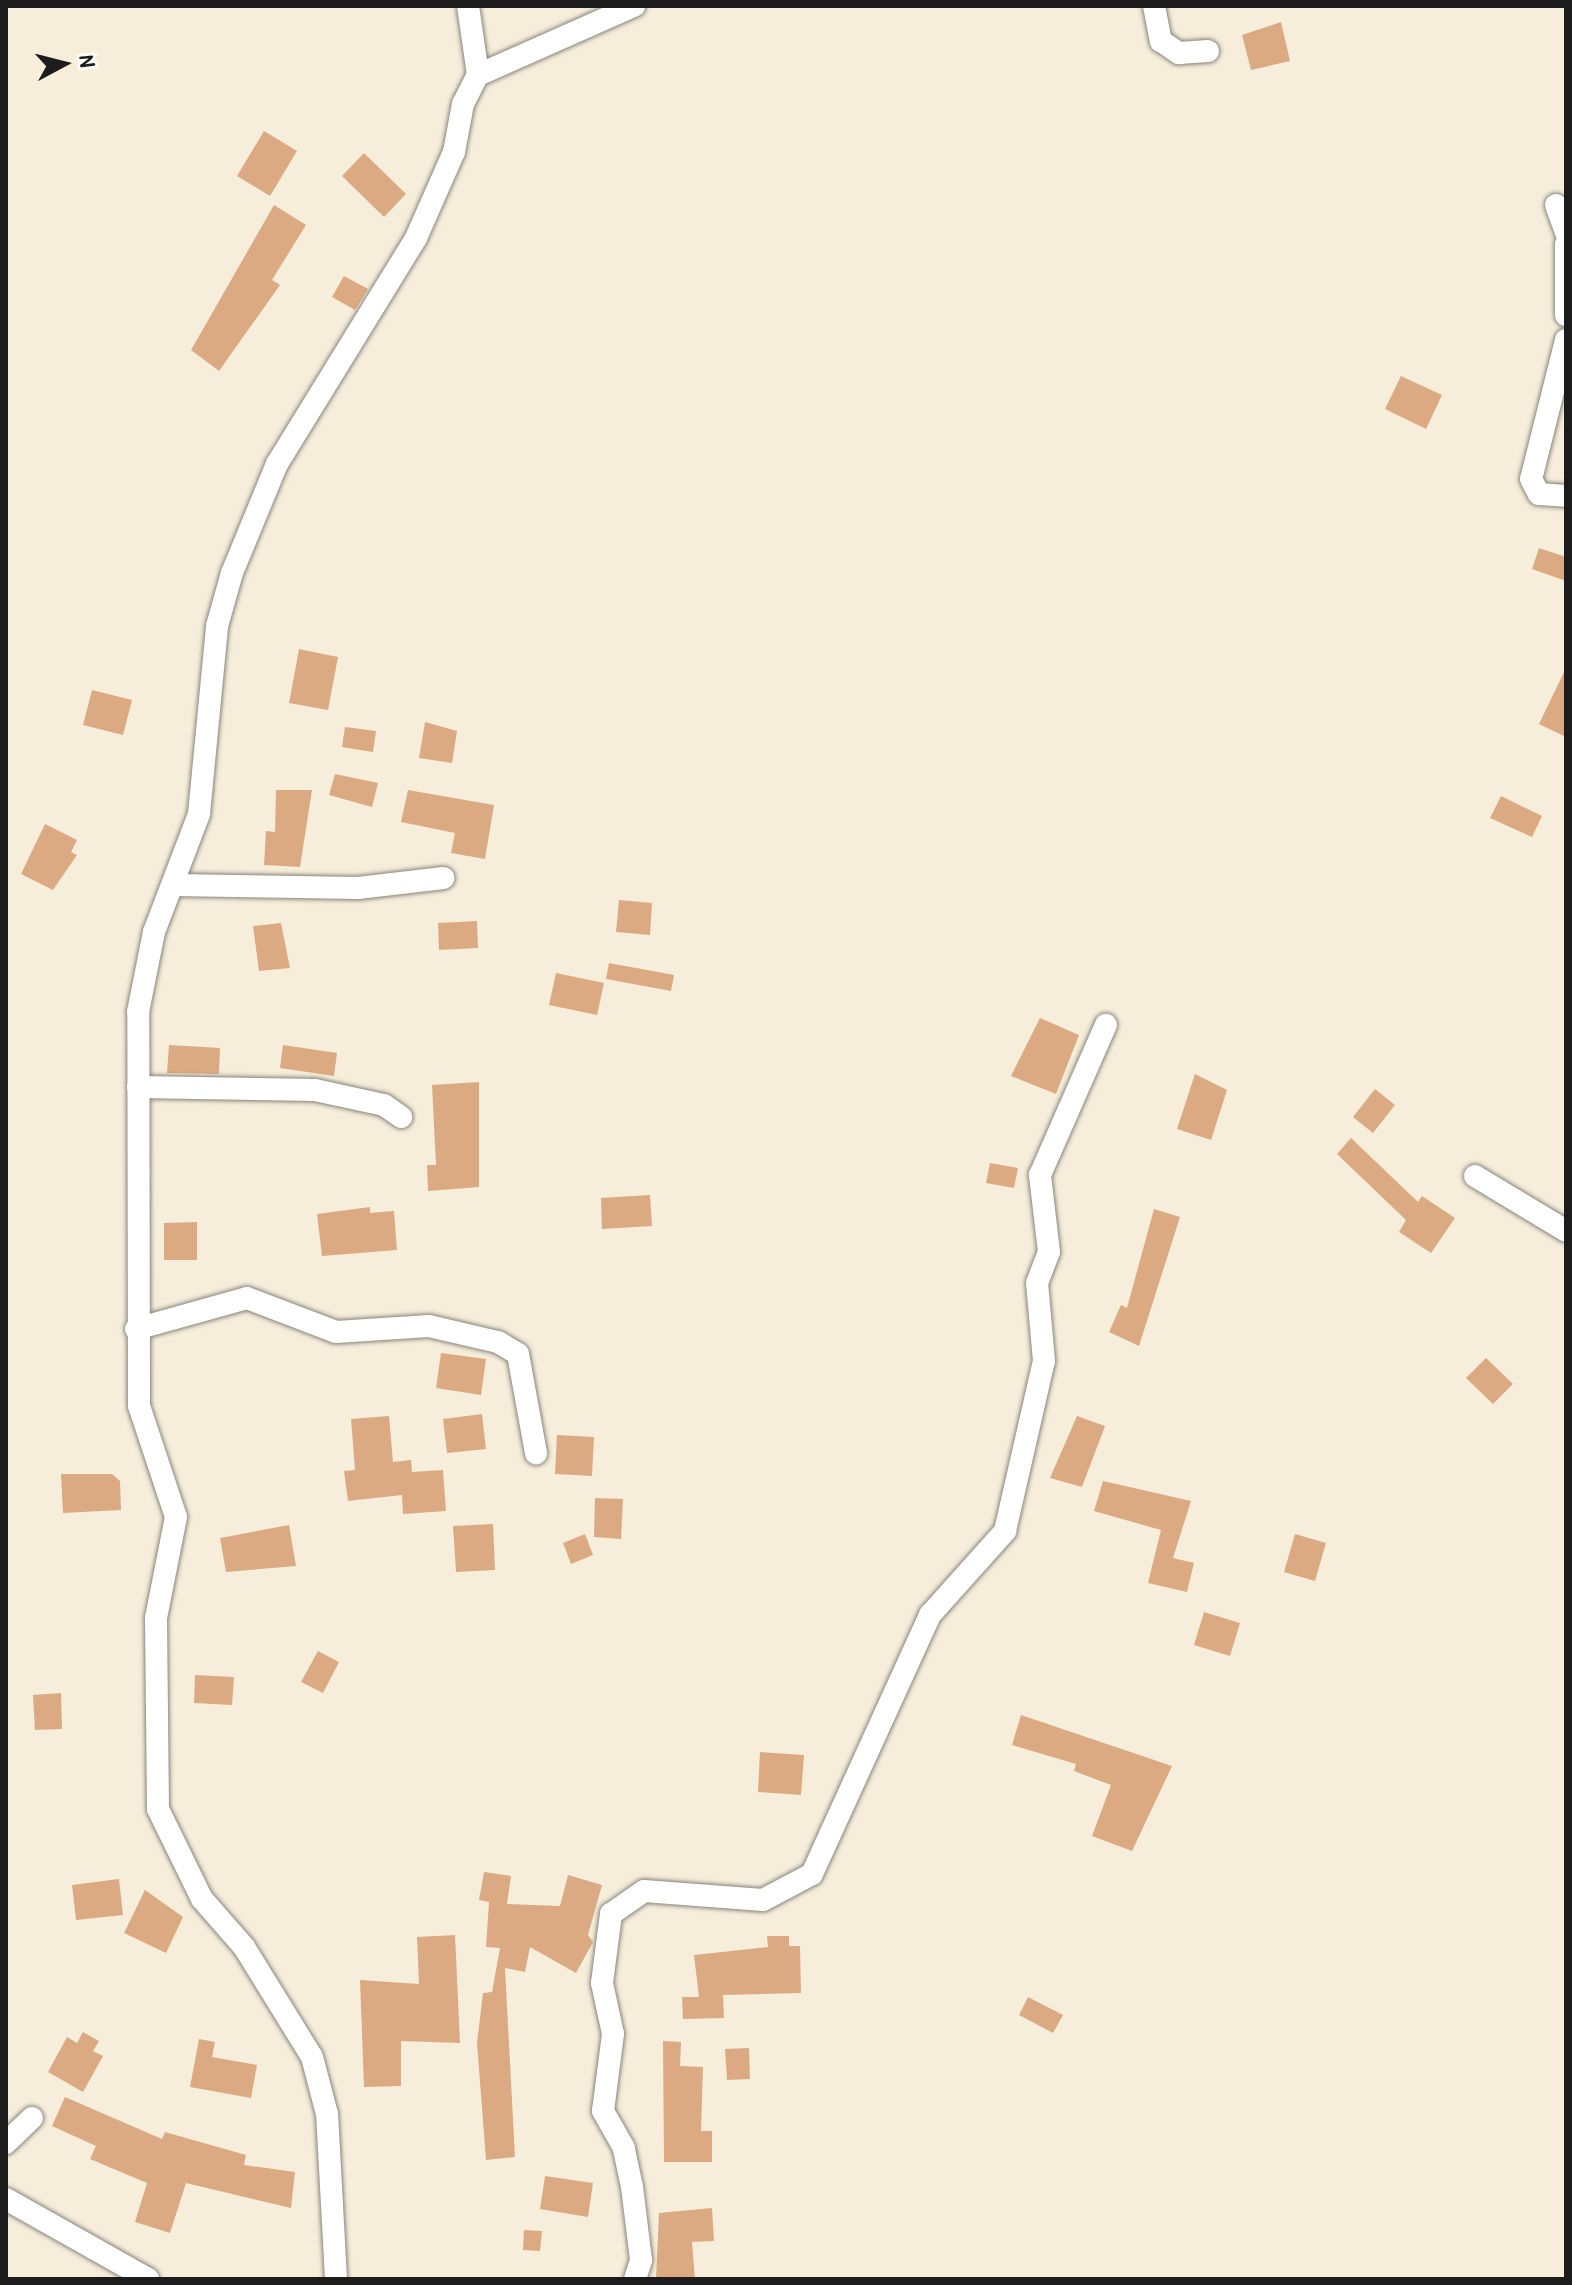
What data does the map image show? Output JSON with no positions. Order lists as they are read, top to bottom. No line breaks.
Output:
{"north":"right"}
